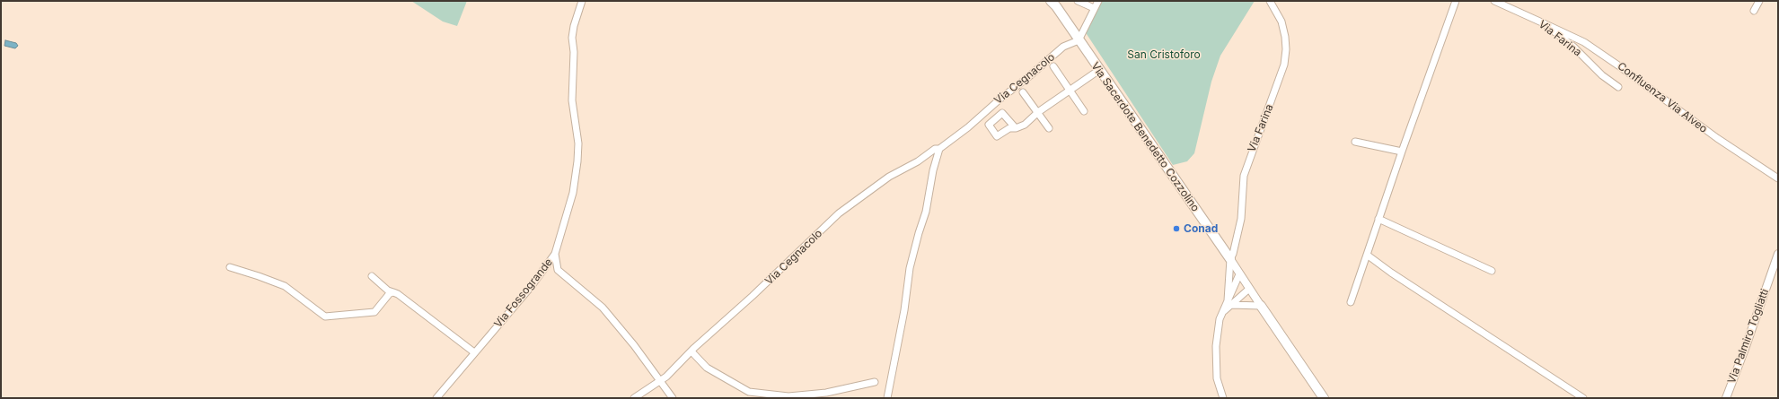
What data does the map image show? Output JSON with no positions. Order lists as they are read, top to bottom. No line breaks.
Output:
{"streets":{"main road":["Via Sacerdote Benedetto Cozzolino"],"street":["Via Farina","Via Cegnacolo","Confluenza Via Alveo","Via Fossogrande","Via Palmiro Togliatti"]},"crossings":[["Via Farina","Confluenza Via Alveo"],["Via Farina","Via Sacerdote Benedetto Cozzolino"],["Via Cegnacolo","Via Sacerdote Benedetto Cozzolino"]],"parks":["San Cristoforo"],"places":["Conad"]}
